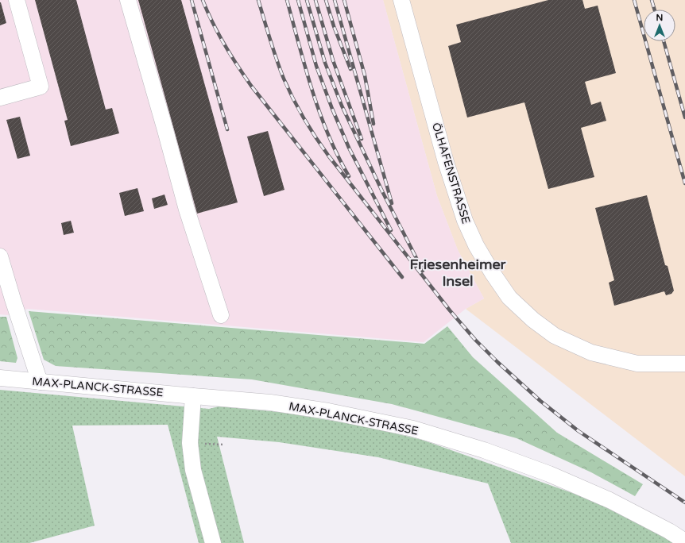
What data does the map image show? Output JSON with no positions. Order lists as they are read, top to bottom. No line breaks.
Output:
{"streets":{"street":["ÖLHAFENSTRASSE","MAX-PLANCK-STRASSE"]},"districts":["Friesenheimer Insel"],"north":"top"}
